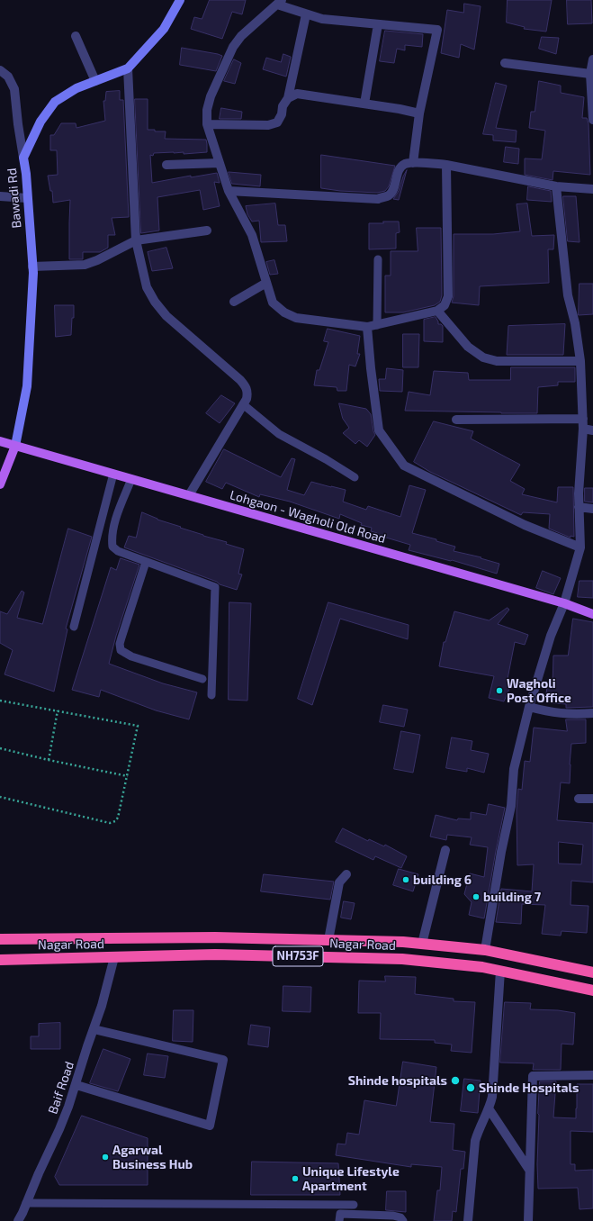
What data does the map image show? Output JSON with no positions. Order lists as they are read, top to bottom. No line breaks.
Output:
{"streets":{"highway":["Nagar Road","NH753F"],"main road":["Lohgaon - Wagholi Old Road"],"street":["Bawadi Rd","Baif Road"]},"crossings":[["Bawadi Rd","Lohgaon - Wagholi Old Road"],["Nagar Road","Baif Road"]],"places":["Wagholi Post Office","building 6","building 7","Shinde hospitals","Shinde Hospitals","Agarwal Business Hub","Unique Lifestyle Apartment"]}
